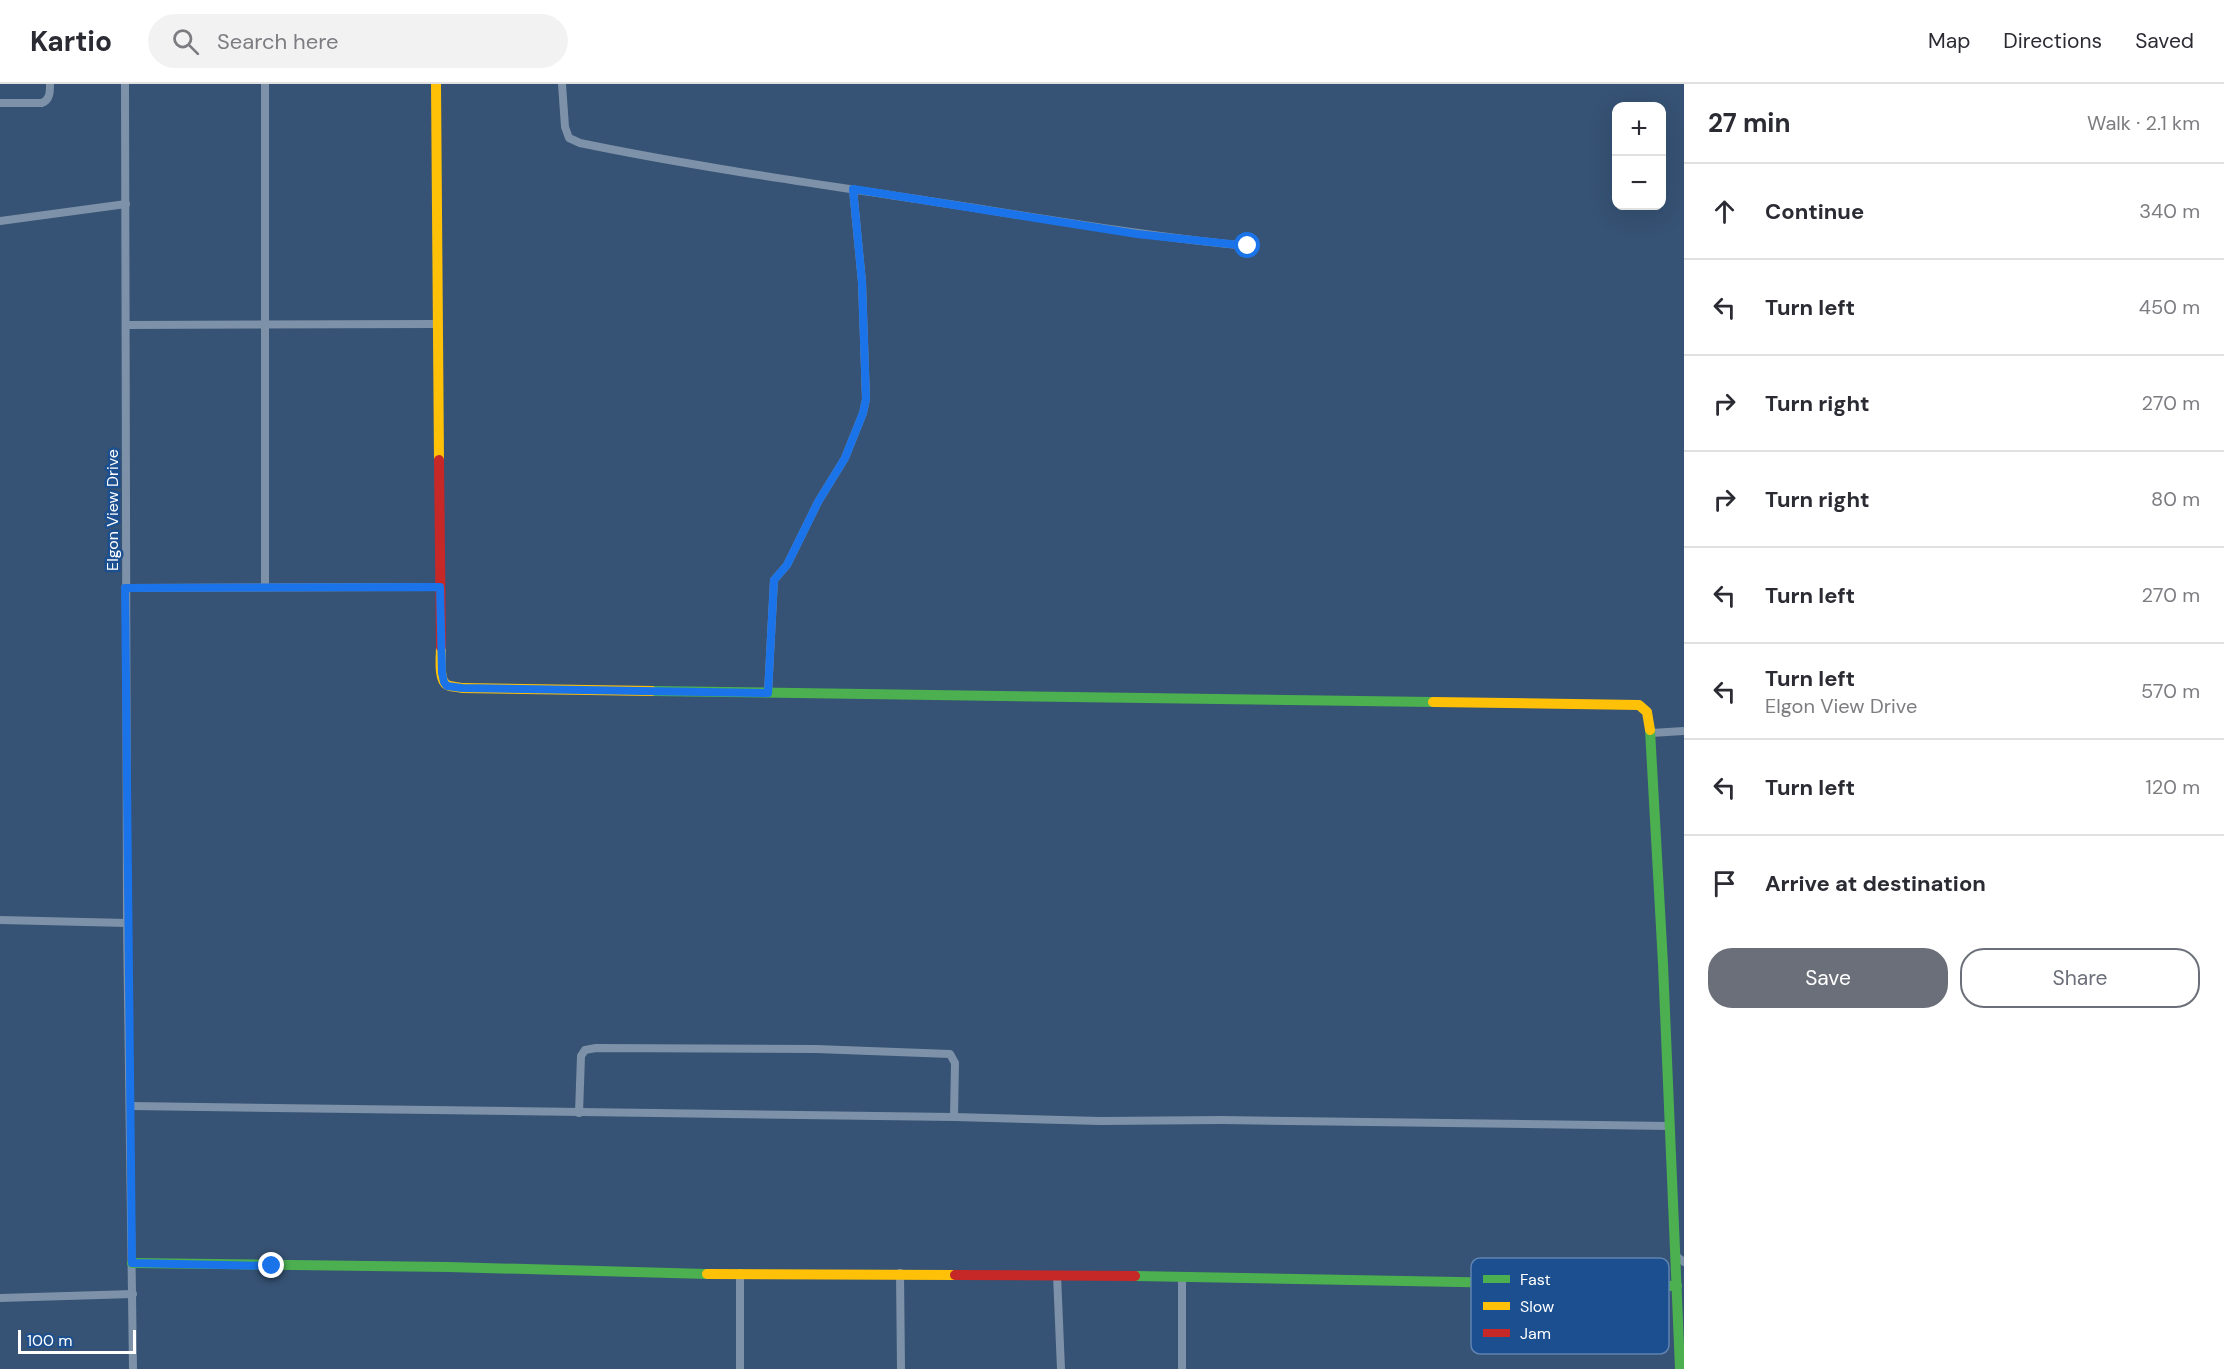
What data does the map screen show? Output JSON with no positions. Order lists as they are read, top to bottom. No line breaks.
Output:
{"streets":{"street":["Elgon View Drive"]},"legend":["Fast","Slow","Jam"],"scale_bar":"100 m","page":{"header":"Kartio","search":"Search here","nav":["Map","Directions","Saved"],"heading":["27 min","Walk · 2.1 km"],"map_buttons":["+","−"],"list":[["Continue","340 m"],["Turn left","450 m"],["Turn right","270 m"],["Turn right","80 m"],["Turn left","270 m"],["Turn left","Elgon View Drive","570 m"],["Turn left","120 m"],"Arrive at destination"],"buttons":["Save","Share"],"scale":"100 m"}}
